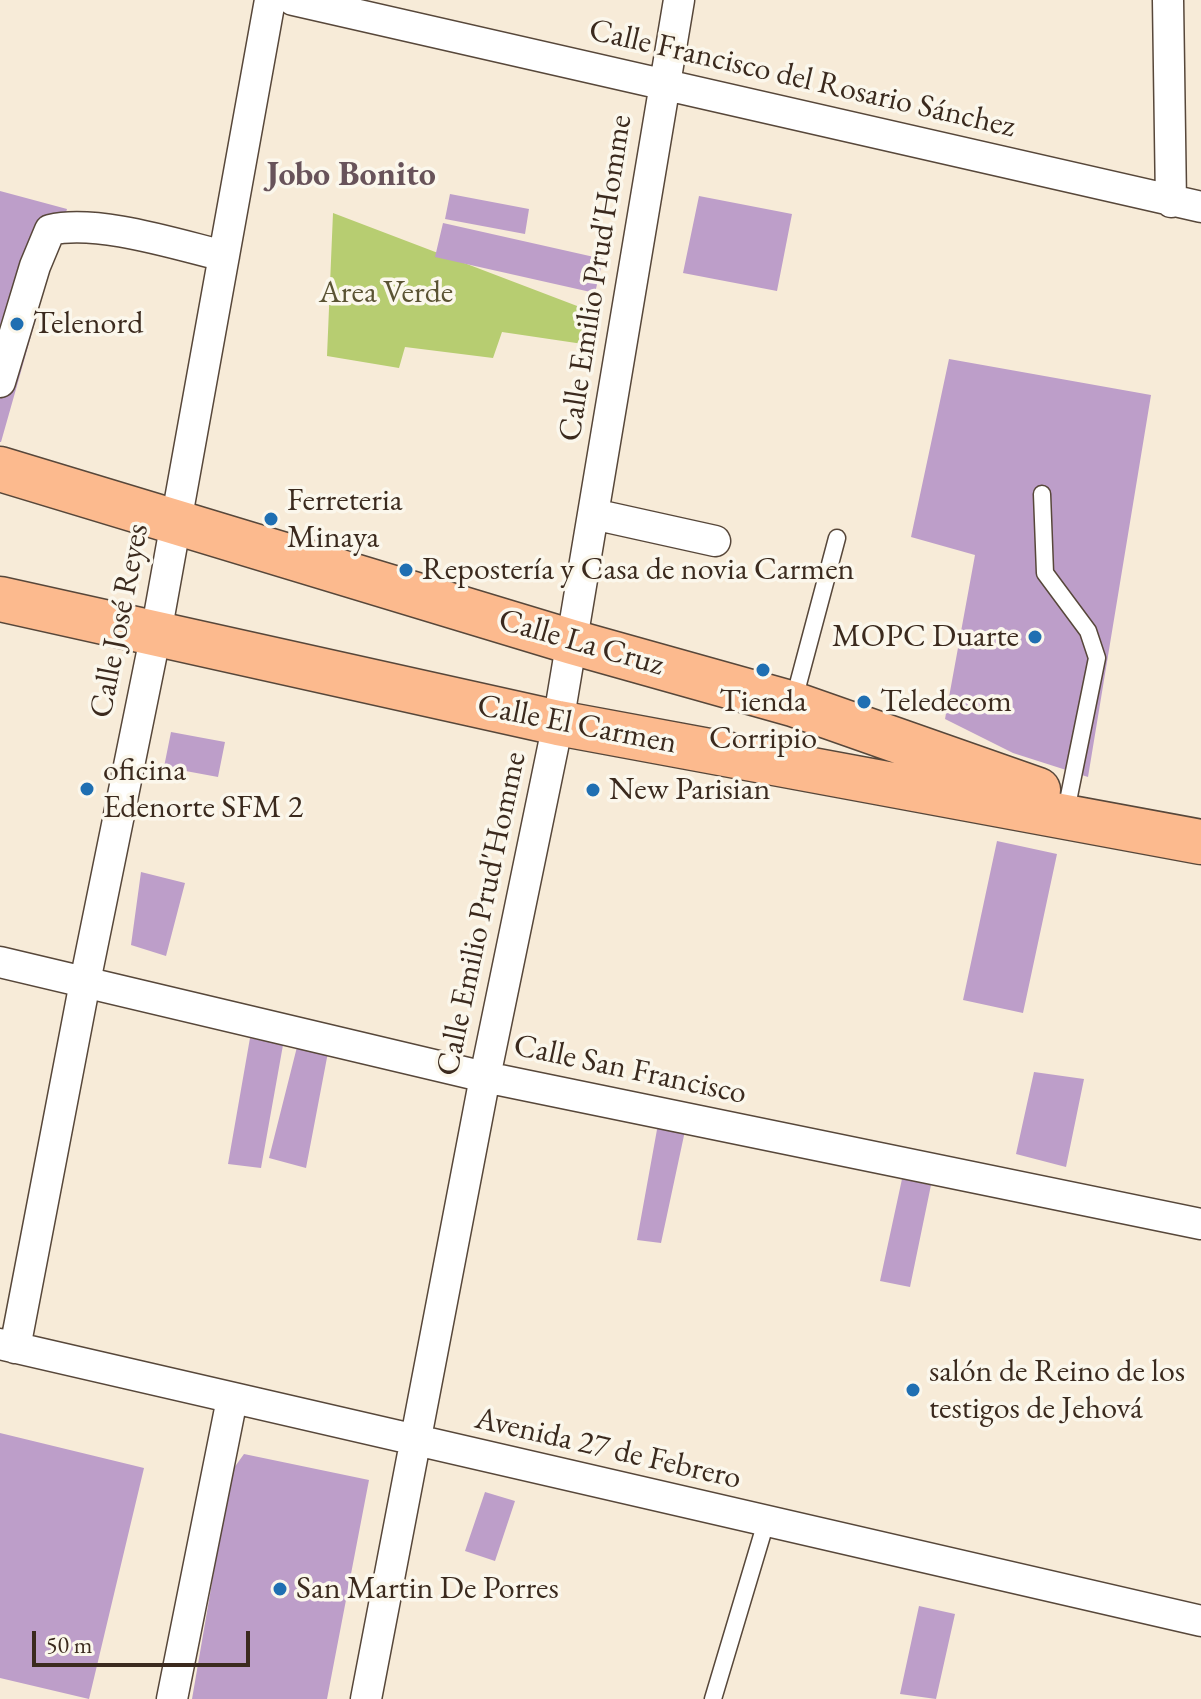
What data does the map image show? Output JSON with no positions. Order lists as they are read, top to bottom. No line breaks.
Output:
{"streets":{"main road":["Calle La Cruz","Calle El Carmen"],"street":["Calle Francisco del Rosario Sánchez","Calle Emilio Prud'Homme","Calle José Reyes","Calle San Francisco","Avenida 27 de Febrero"]},"crossings":[["Calle Francisco del Rosario Sánchez","Calle Emilio Prud'Homme"],["Calle Emilio Prud'Homme","Calle La Cruz"],["Calle Emilio Prud'Homme","Calle El Carmen"],["Calle Emilio Prud'Homme","Calle San Francisco"],["Calle Emilio Prud'Homme","Avenida 27 de Febrero"],["Calle José Reyes","Calle La Cruz"],["Calle José Reyes","Calle El Carmen"],["Calle José Reyes","Calle San Francisco"],["Calle José Reyes","Avenida 27 de Febrero"],["Calle La Cruz","Calle El Carmen"]],"districts":["Jobo Bonito"],"parks":["Area Verde"],"places":["Telenord","Ferreteria Minaya","Repostería y Casa de novia Carmen","MOPC Duarte","Tienda Corripio","Teledecom","oficina Edenorte SFM 2","New Parisian","salón de Reino de los testigos de Jehová","San Martin De Porres"],"scale_bar":"50 m"}
